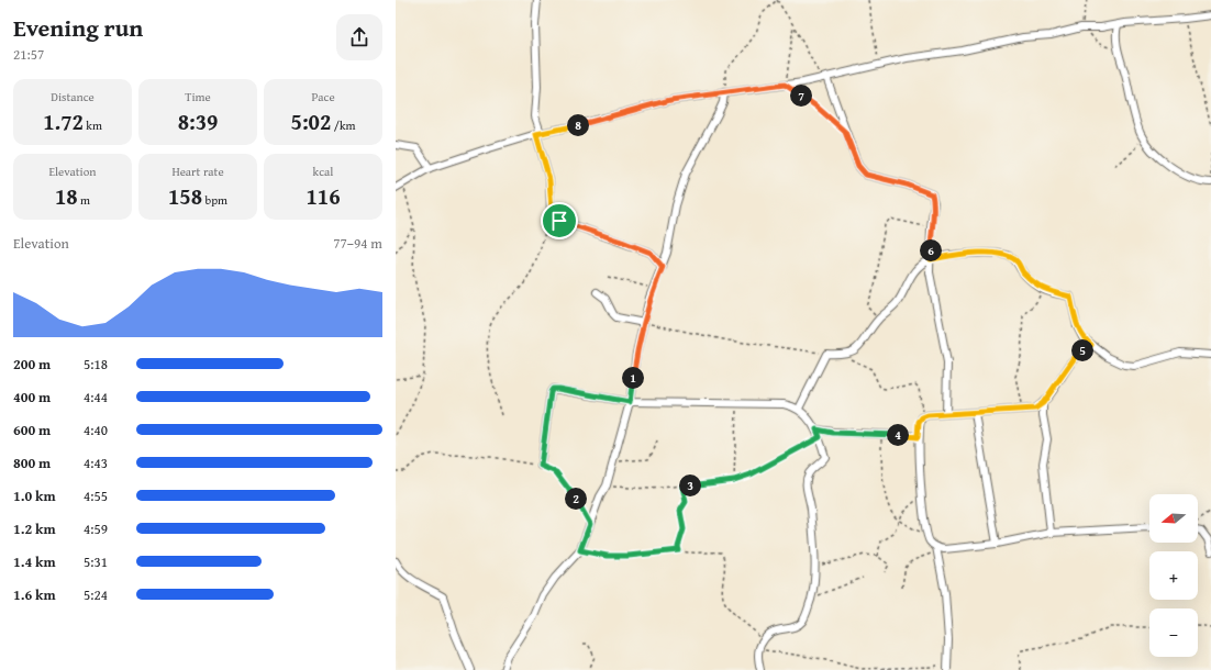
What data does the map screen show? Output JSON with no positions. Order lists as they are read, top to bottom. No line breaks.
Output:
{"north":"left","page":{"heading":["Evening run","21:57"],"stats":[["Distance","1.72 km"],["Time","8:39"],["Pace","5:02 /km"],["Elevation","18 m"],["Heart rate","158 bpm"],["kcal","116"]],"pins":["7","8","6","5","1","4","3","2"],"chart":["Elevation","77–94 m"],"list":[{"name":"200 m","note":"5:18"},{"name":"400 m","note":"4:44"},{"name":"600 m","note":"4:40"},{"name":"800 m","note":"4:43"},{"name":"1.0 km","note":"4:55"},{"name":"1.2 km","note":"4:59"},{"name":"1.4 km","note":"5:31"},{"name":"1.6 km","note":"5:24"}],"map_buttons":["+","−"]}}
